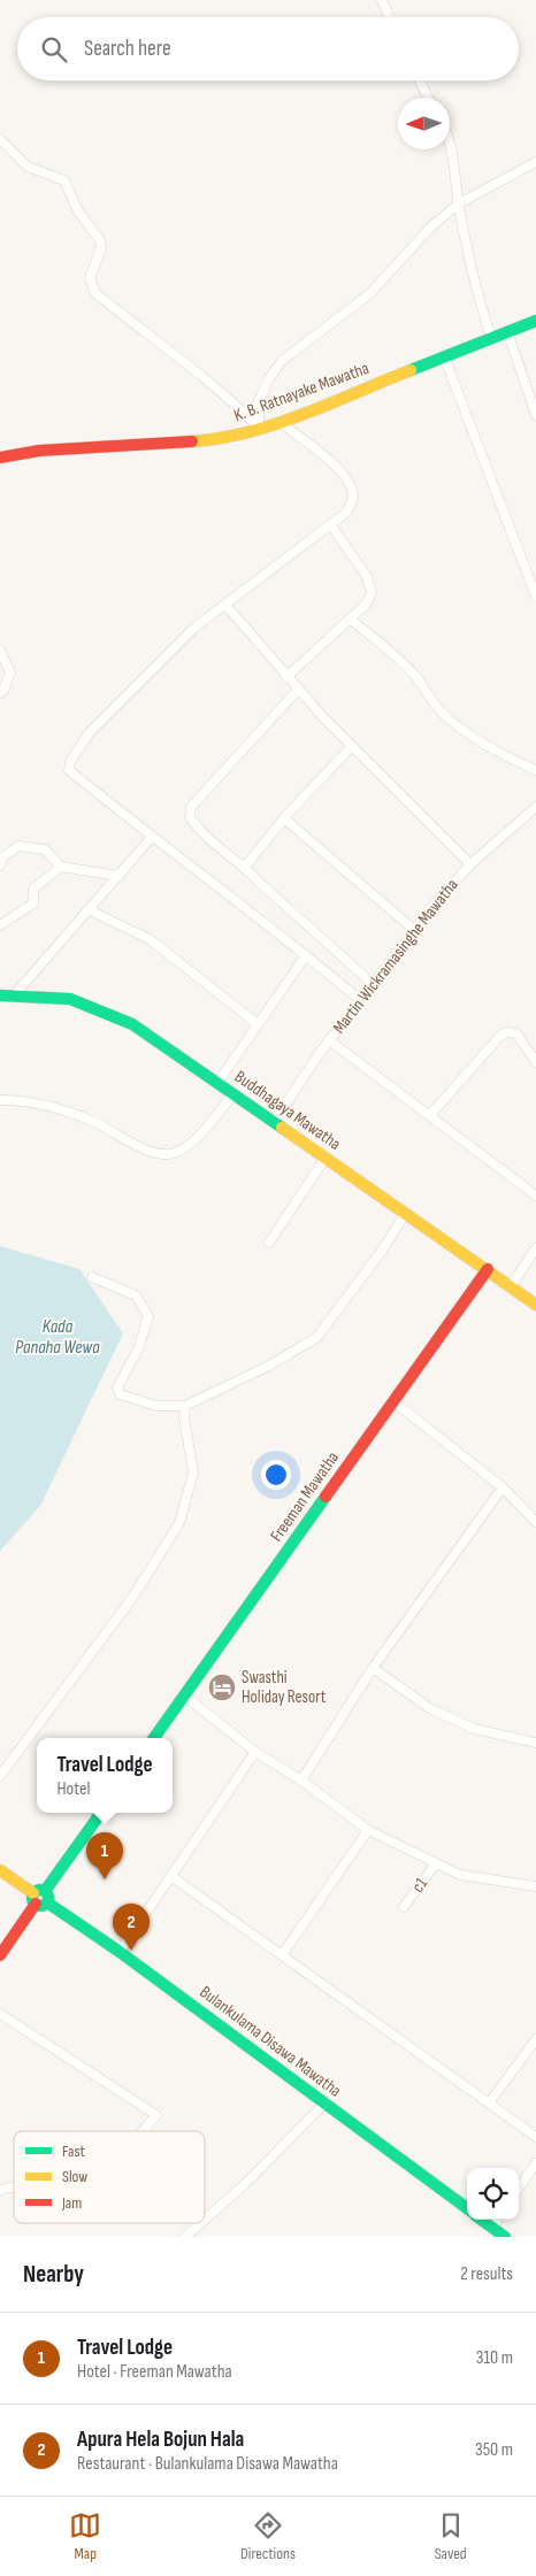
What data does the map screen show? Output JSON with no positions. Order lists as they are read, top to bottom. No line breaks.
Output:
{"streets":{"main road":["K. B. Ratnayake Mawatha","Buddhagaya Mawatha","Freeman Mawatha","Bulankulama Disawa Mawatha"],"street":["Martin Wickramasinghe Mawatha","c1"]},"crossings":[["Martin Wickramasinghe Mawatha","Buddhagaya Mawatha"],["Buddhagaya Mawatha","Freeman Mawatha"]],"water":["Kada Panaha Wewa"],"places":{"hotel":["Swasthi Holiday Resort"]},"legend":["Fast","Slow","Jam"],"north":"left","page":{"search":"Search here","popup":["Travel Lodge","Hotel"],"pins":["1","2"],"heading":["Nearby","2 results"],"list":[{"mark":"1","name":"Travel Lodge","note":"Hotel · Freeman Mawatha","value":"310 m"},{"mark":"2","name":"Apura Hela Bojun Hala","note":"Restaurant · Bulankulama Disawa Mawatha","value":"350 m"}],"nav":["Map","Directions","Saved"]}}
